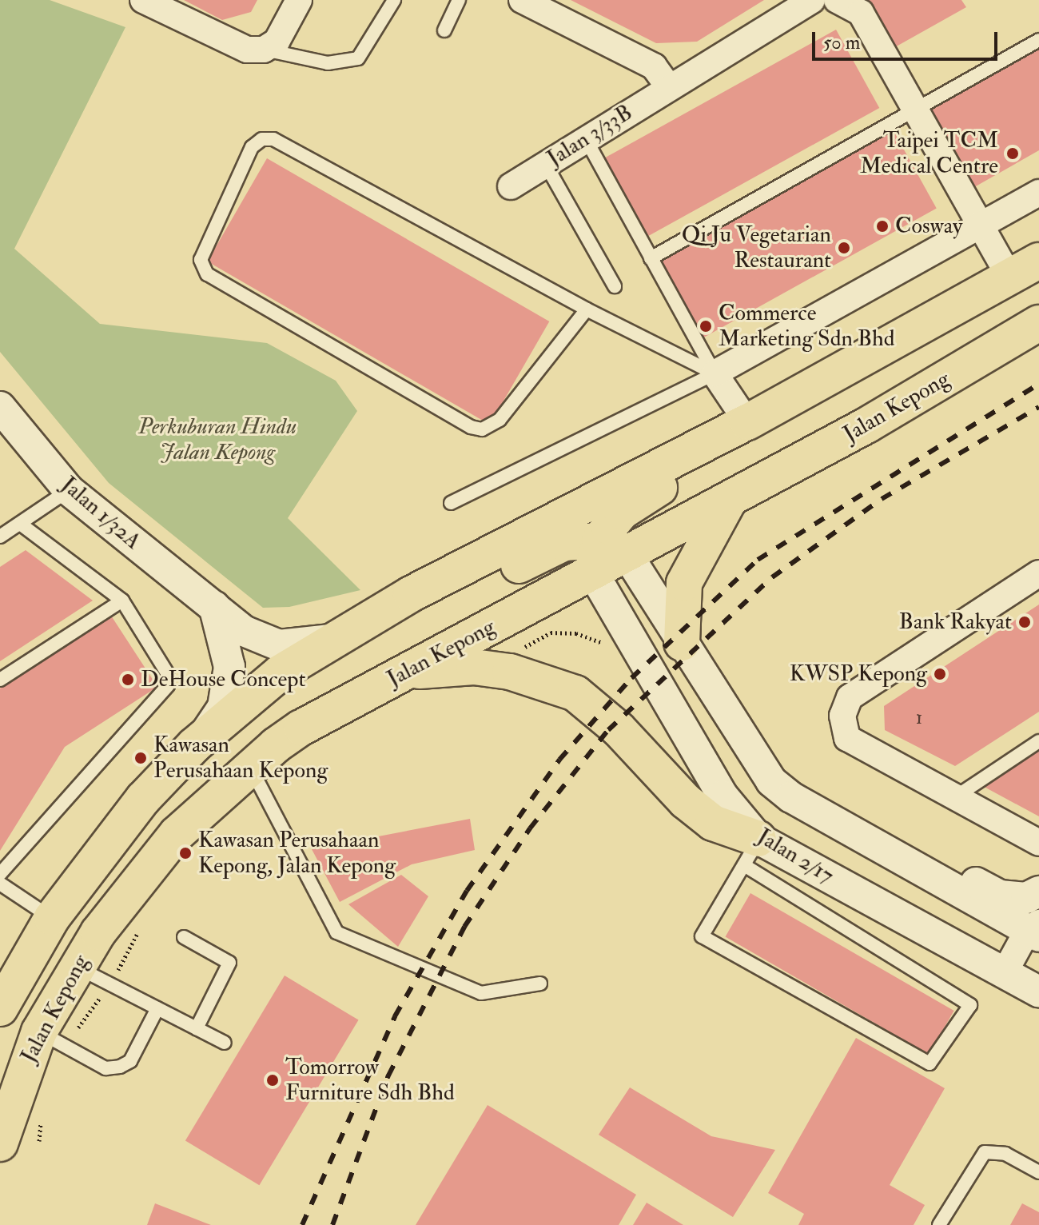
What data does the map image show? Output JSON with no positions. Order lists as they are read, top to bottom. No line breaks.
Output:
{"streets":{"main road":["Jalan Kepong"],"street":["Jalan 3/33B","Jalan 1/32A","Jalan 2/17"]},"crossings":[["Jalan Kepong","Jalan 1/32A"],["Jalan Kepong","Jalan 2/17"]],"parks":["Perkuburan Hindu Jalan Kepong"],"places":["Taipei TCM Medical Centre","Cosway","Qi Ju Vegetarian Restaurant","Commerce Marketing Sdn Bhd","Bank Rakyat","KWSP Kepong","DeHouse Concept","Kawasan Perusahaan Kepong","Kawasan Perusahaan Kepong, Jalan Kepong","Tomorrow Furniture Sdh Bhd"],"house_numbers":["1"],"scale_bar":"50 m"}
